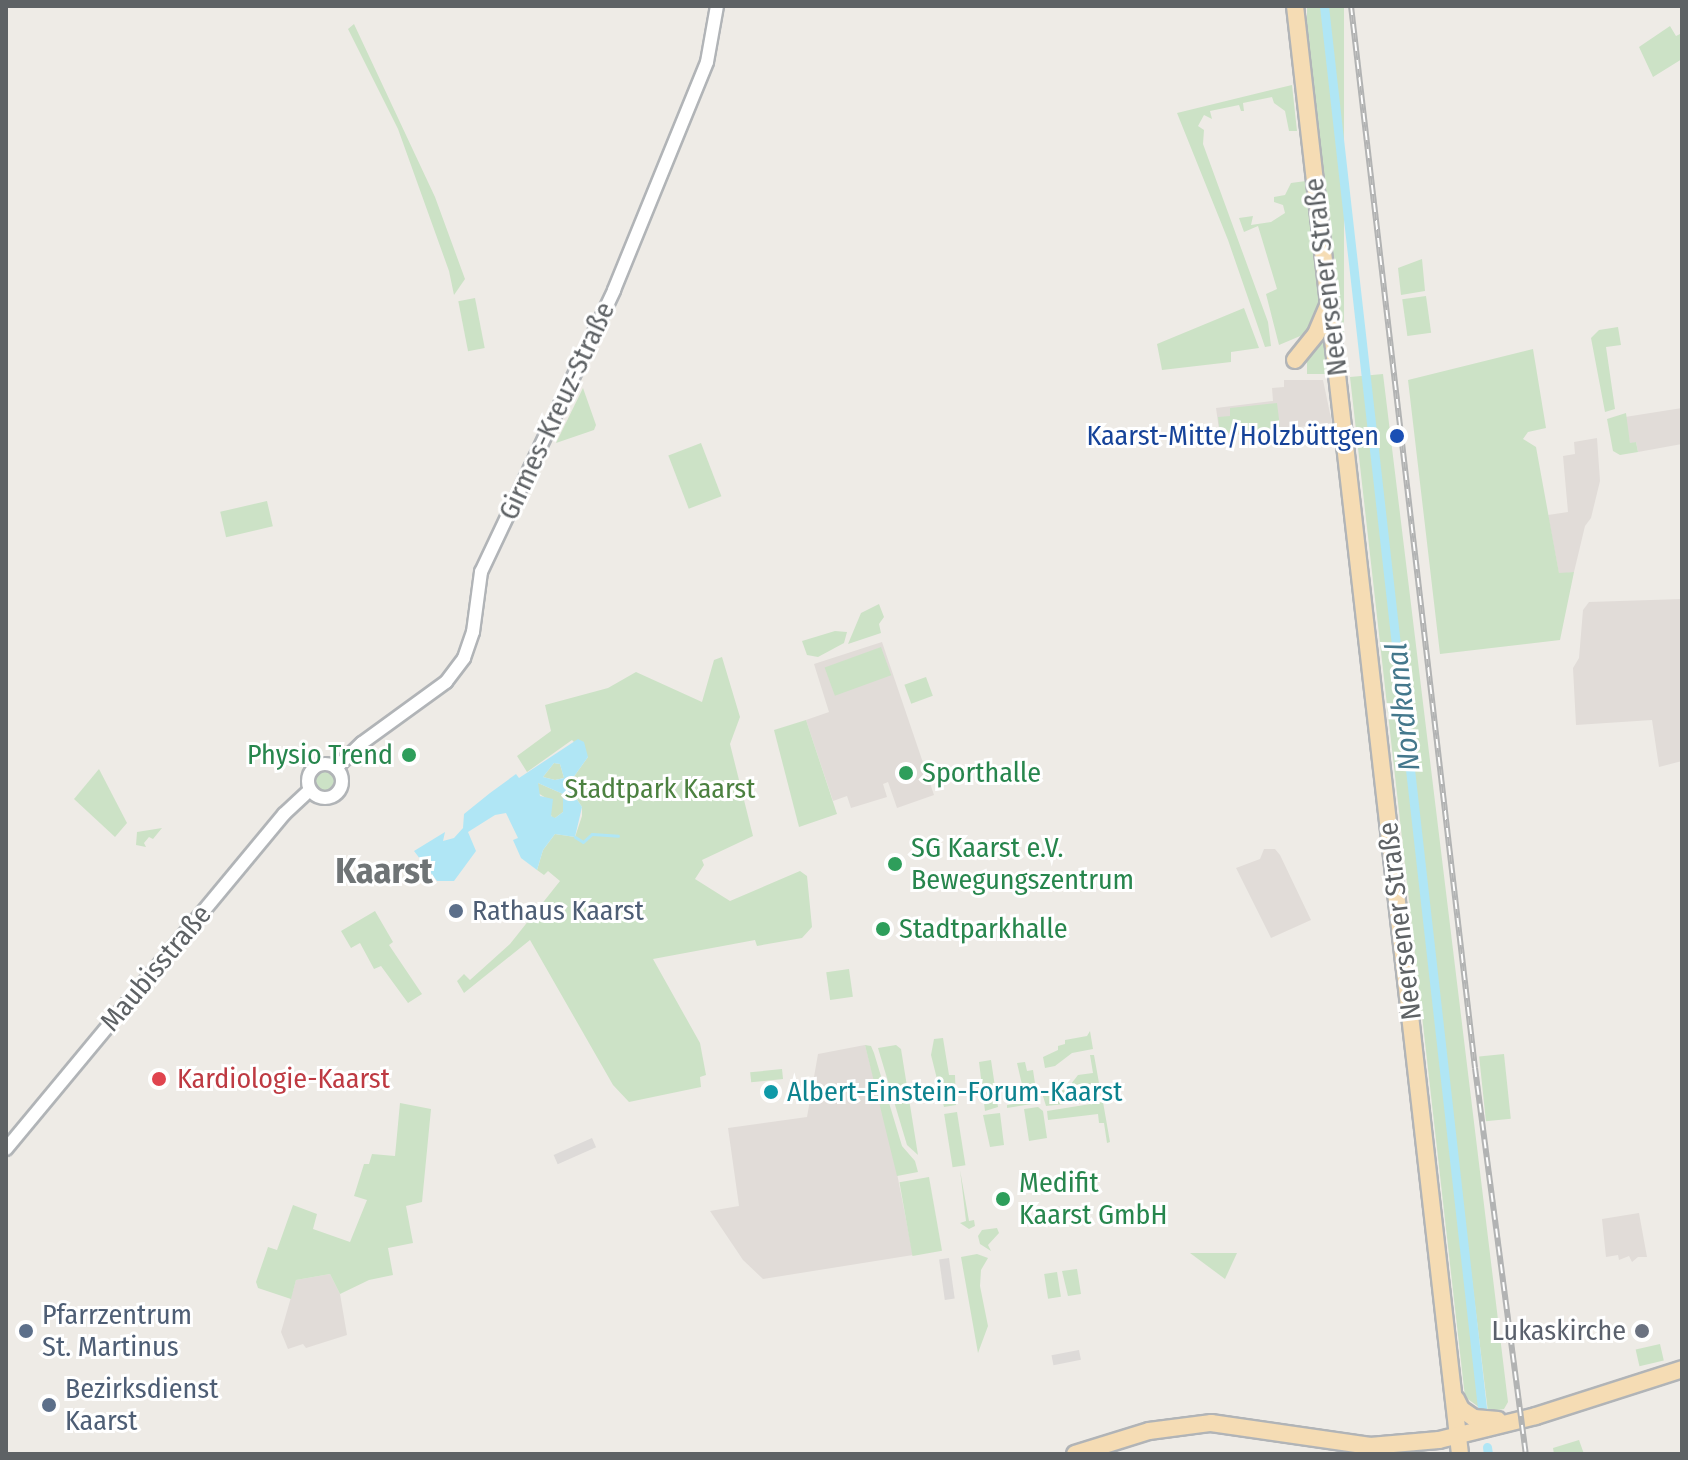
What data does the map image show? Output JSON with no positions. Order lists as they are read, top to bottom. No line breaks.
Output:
{"streets":{"main road":["Neersener Straße"],"street":["Girmes-Kreuz-Straße","Maubisstraße"]},"crossings":[["Girmes-Kreuz-Straße","Maubisstraße"]],"districts":["Kaarst"],"water":["Nordkanal"],"parks":["Stadtpark Kaarst"],"places":["Kaarst-Mitte/Holzbüttgen","Physio Trend","Sporthalle","SG Kaarst e.V. Bewegungszentrum","Rathaus Kaarst","Stadtparkhalle","Kardiologie-Kaarst","Albert-Einstein-Forum-Kaarst","Medifit Kaarst GmbH","Pfarrzentrum St. Martinus","Lukaskirche","Bezirksdienst Kaarst"]}
